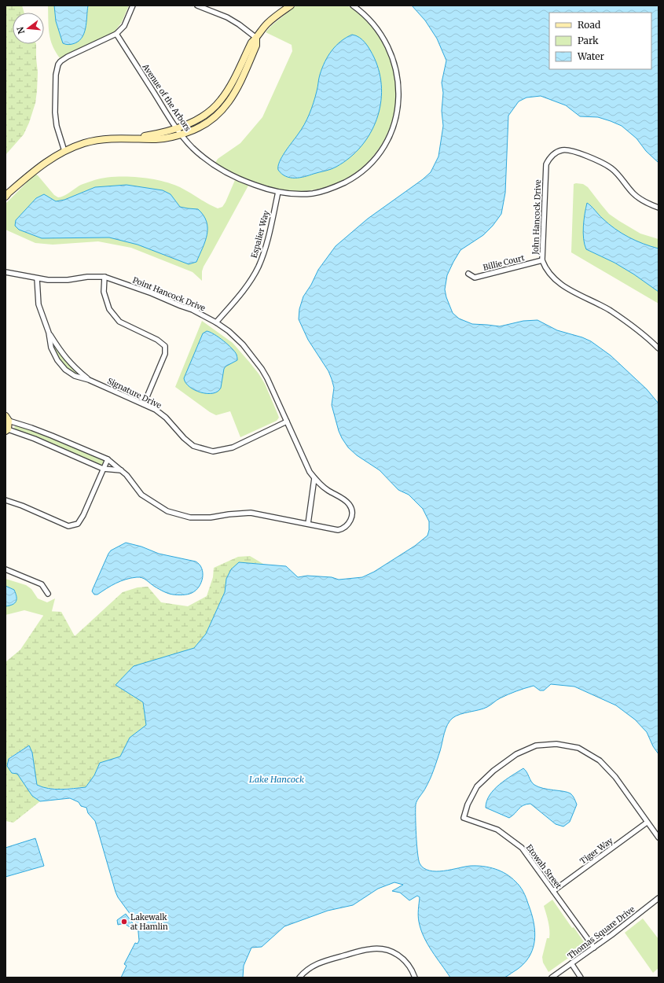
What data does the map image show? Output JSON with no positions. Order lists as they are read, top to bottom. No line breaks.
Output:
{"streets":{"street":["Avenue of the Arbors","John Hancock Drive","Espalier Way","Billie Court","Point Hancock Drive","Signature Drive","Tiger Way","Etowah Street","Thomas Square Drive"]},"crossings":[["Avenue of the Arbors","Espalier Way"],["John Hancock Drive","Billie Court"],["Espalier Way","Point Hancock Drive"],["Point Hancock Drive","Signature Drive"],["Tiger Way","Etowah Street"],["Etowah Street","Thomas Square Drive"]],"water":["Lake Hancock"],"places":["Lakewalk at Hamlin"],"legend":["Road","Park","Water"],"north":"left"}
